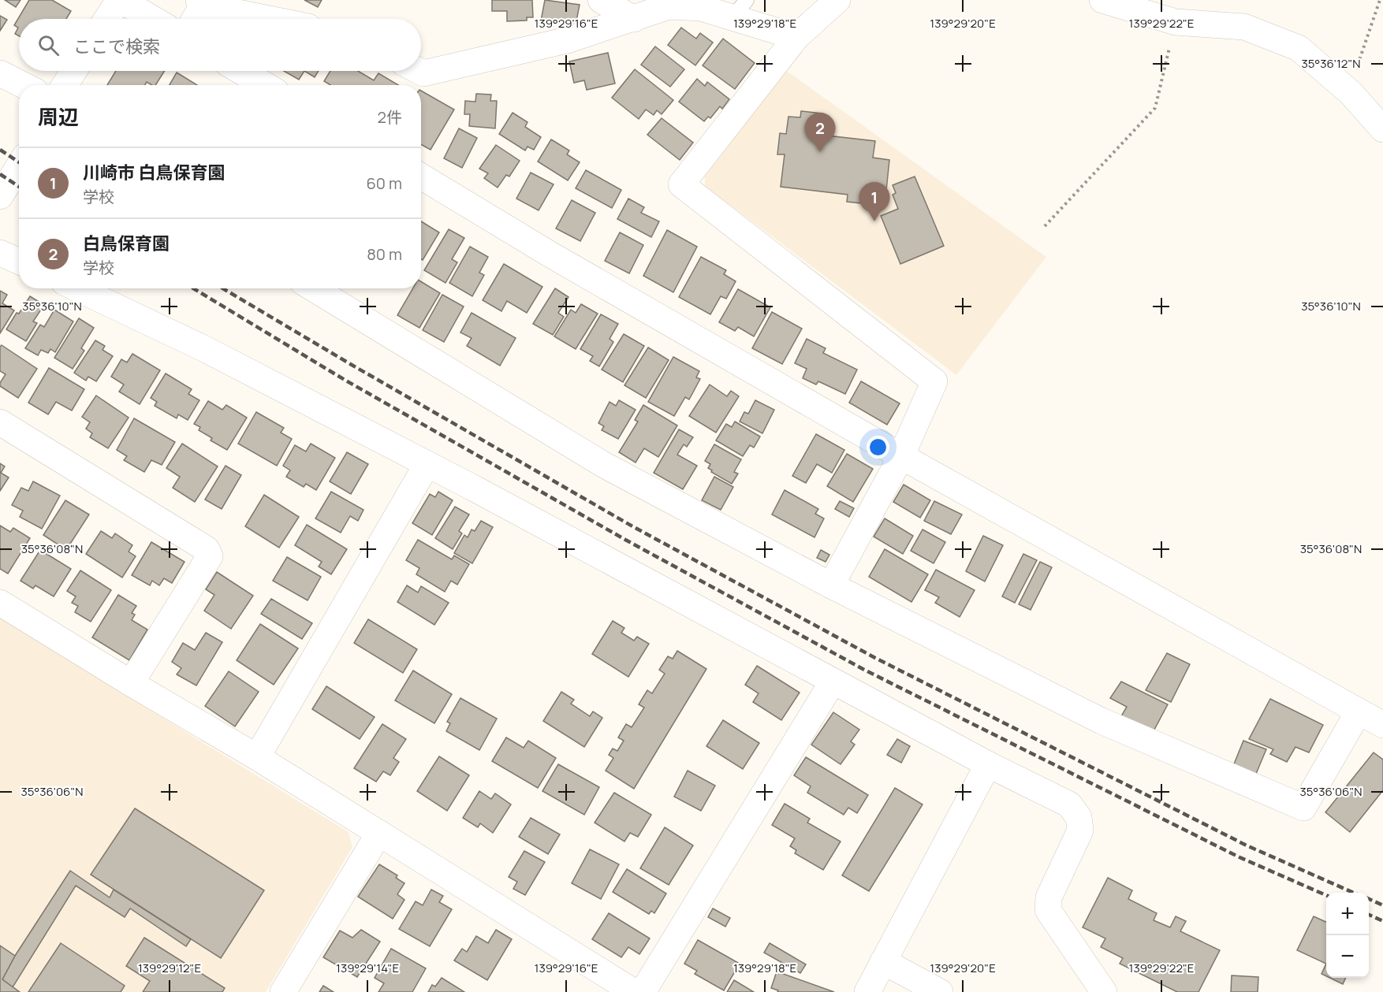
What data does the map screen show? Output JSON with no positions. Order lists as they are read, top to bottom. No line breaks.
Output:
{"page":{"search":"ここで検索","heading":["周辺","2件"],"pins":["2","1"],"list":[{"mark":"1","name":"川崎市 白鳥保育園","note":"学校","value":"60 m"},{"mark":"2","name":"白鳥保育園","note":"学校","value":"80 m"}],"map_buttons":["+","−"]},"coordinates":["139°29'16\"E","139°29'18\"E","139°29'20\"E","139°29'22\"E","35°36'12\"N","35°36'10\"N","35°36'08\"N","35°36'06\"N","139°29'12\"E","139°29'14\"E"]}
